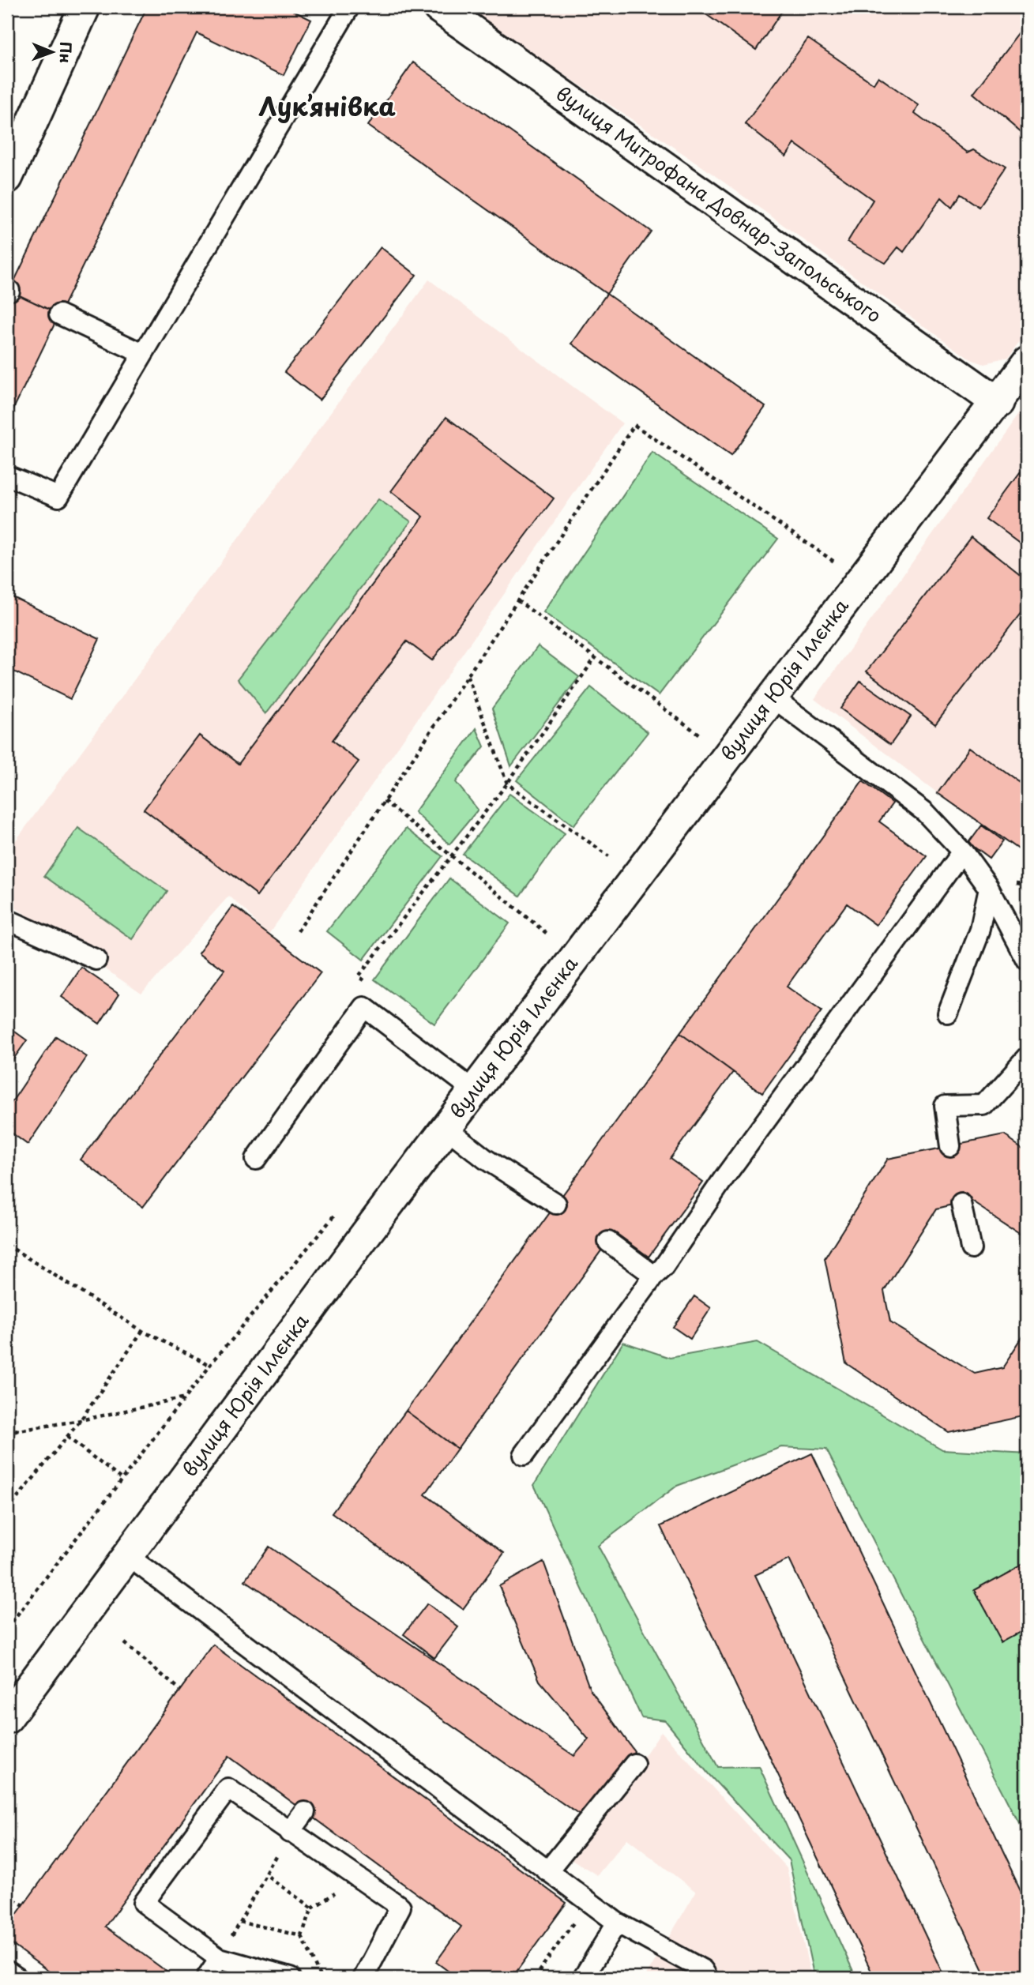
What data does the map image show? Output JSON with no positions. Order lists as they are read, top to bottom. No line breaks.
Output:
{"streets":{"main road":["вулиця Митрофана Довнар-Запольського","вулиця Юрія Іллєнка"]},"crossings":[["вулиця Митрофана Довнар-Запольського","вулиця Юрія Іллєнка"]],"districts":["Лукʼянівка"],"north":"right"}
